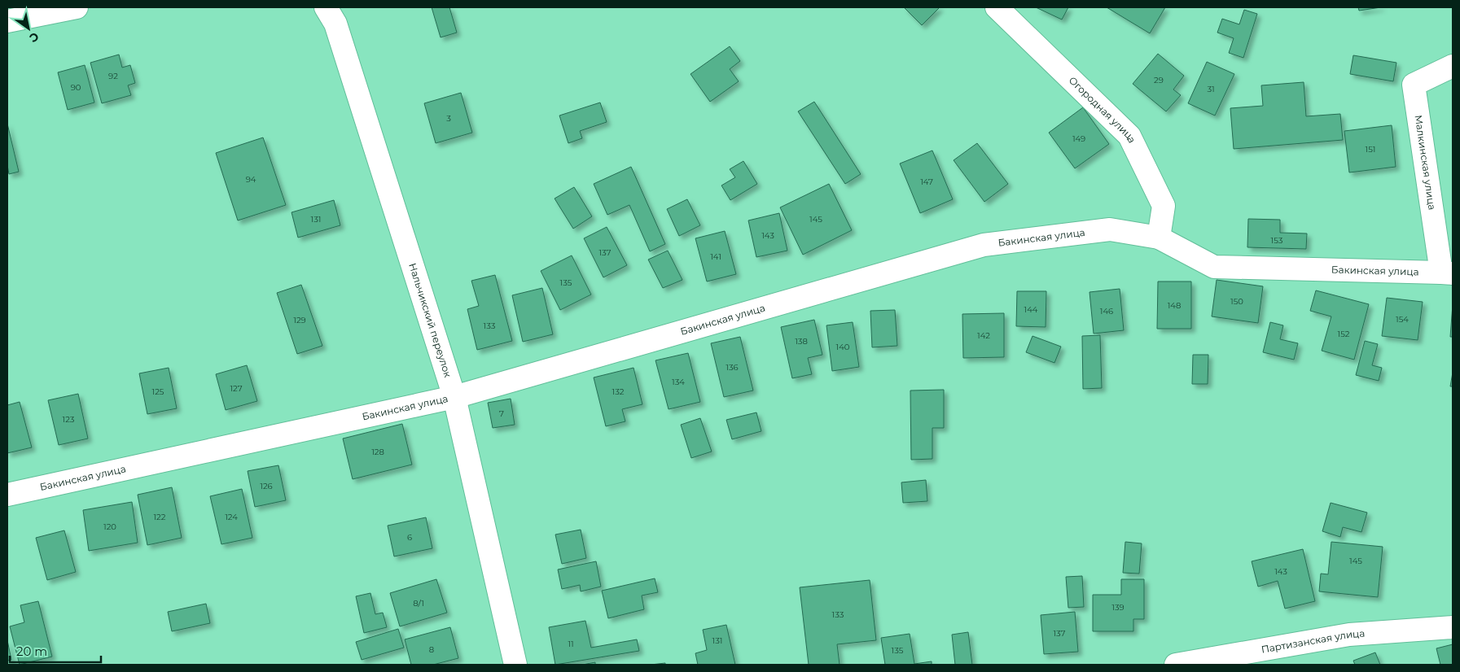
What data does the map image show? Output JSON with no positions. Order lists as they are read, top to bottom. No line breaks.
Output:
{"streets":{"street":["Огородная улица","Малкинская улица","Бакинская улица","Нальчикский переулок","Партизанская улица"]},"crossings":[["Огородная улица","Бакинская улица"],["Малкинская улица","Бакинская улица"],["Бакинская улица","Нальчикский переулок"]],"house_numbers":["92","29","90","31","3","149","151","94","147","131","145","143","153","137","141","135","150","148","144","146","154","129","133","152","142","138","140","136","134","127","125","132","7","123","128","126","122","124","120","6","145","143","8/1","139","133","137","131","11","8","135"],"scale_bar":"20 m","north":"bottom right"}
